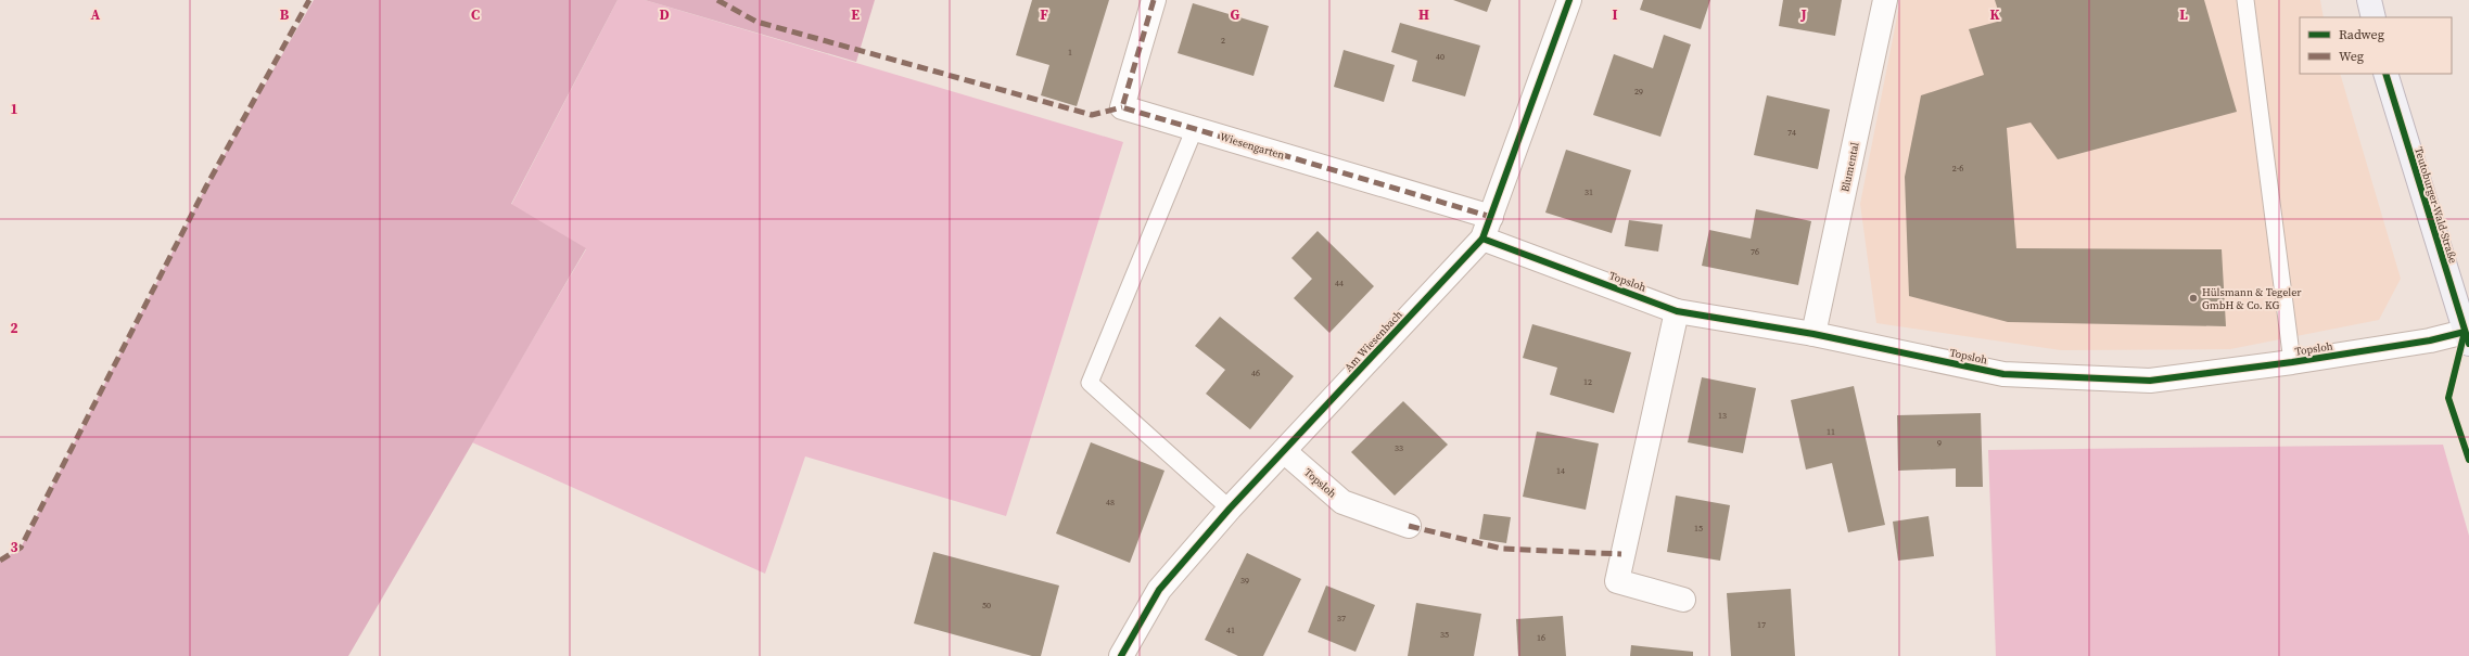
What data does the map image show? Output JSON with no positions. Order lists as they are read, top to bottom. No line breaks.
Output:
{"streets":{"main road":["Teutoburger-Wald-Straße"],"street":["Wiesengarten","Blumental","Topsloh","Am Wiesenbach"]},"crossings":[["Wiesengarten","Topsloh"],["Wiesengarten","Am Wiesenbach"],["Blumental","Topsloh"],["Teutoburger-Wald-Straße","Topsloh"],["Topsloh","Am Wiesenbach"]],"places":["Hülsmann & Tegeler GmbH & Co. KG"],"house_numbers":["2","1","40","29","74","2-6","31","76","44","46","12","13","11","9","33","14","48","15","39","50","37","17","41","35","16"],"legend":["Radweg","Weg"],"grid":{"columns":["A","B","C","D","E","F","G","H","I","J","K","L"],"rows":["1","2","3"]}}
